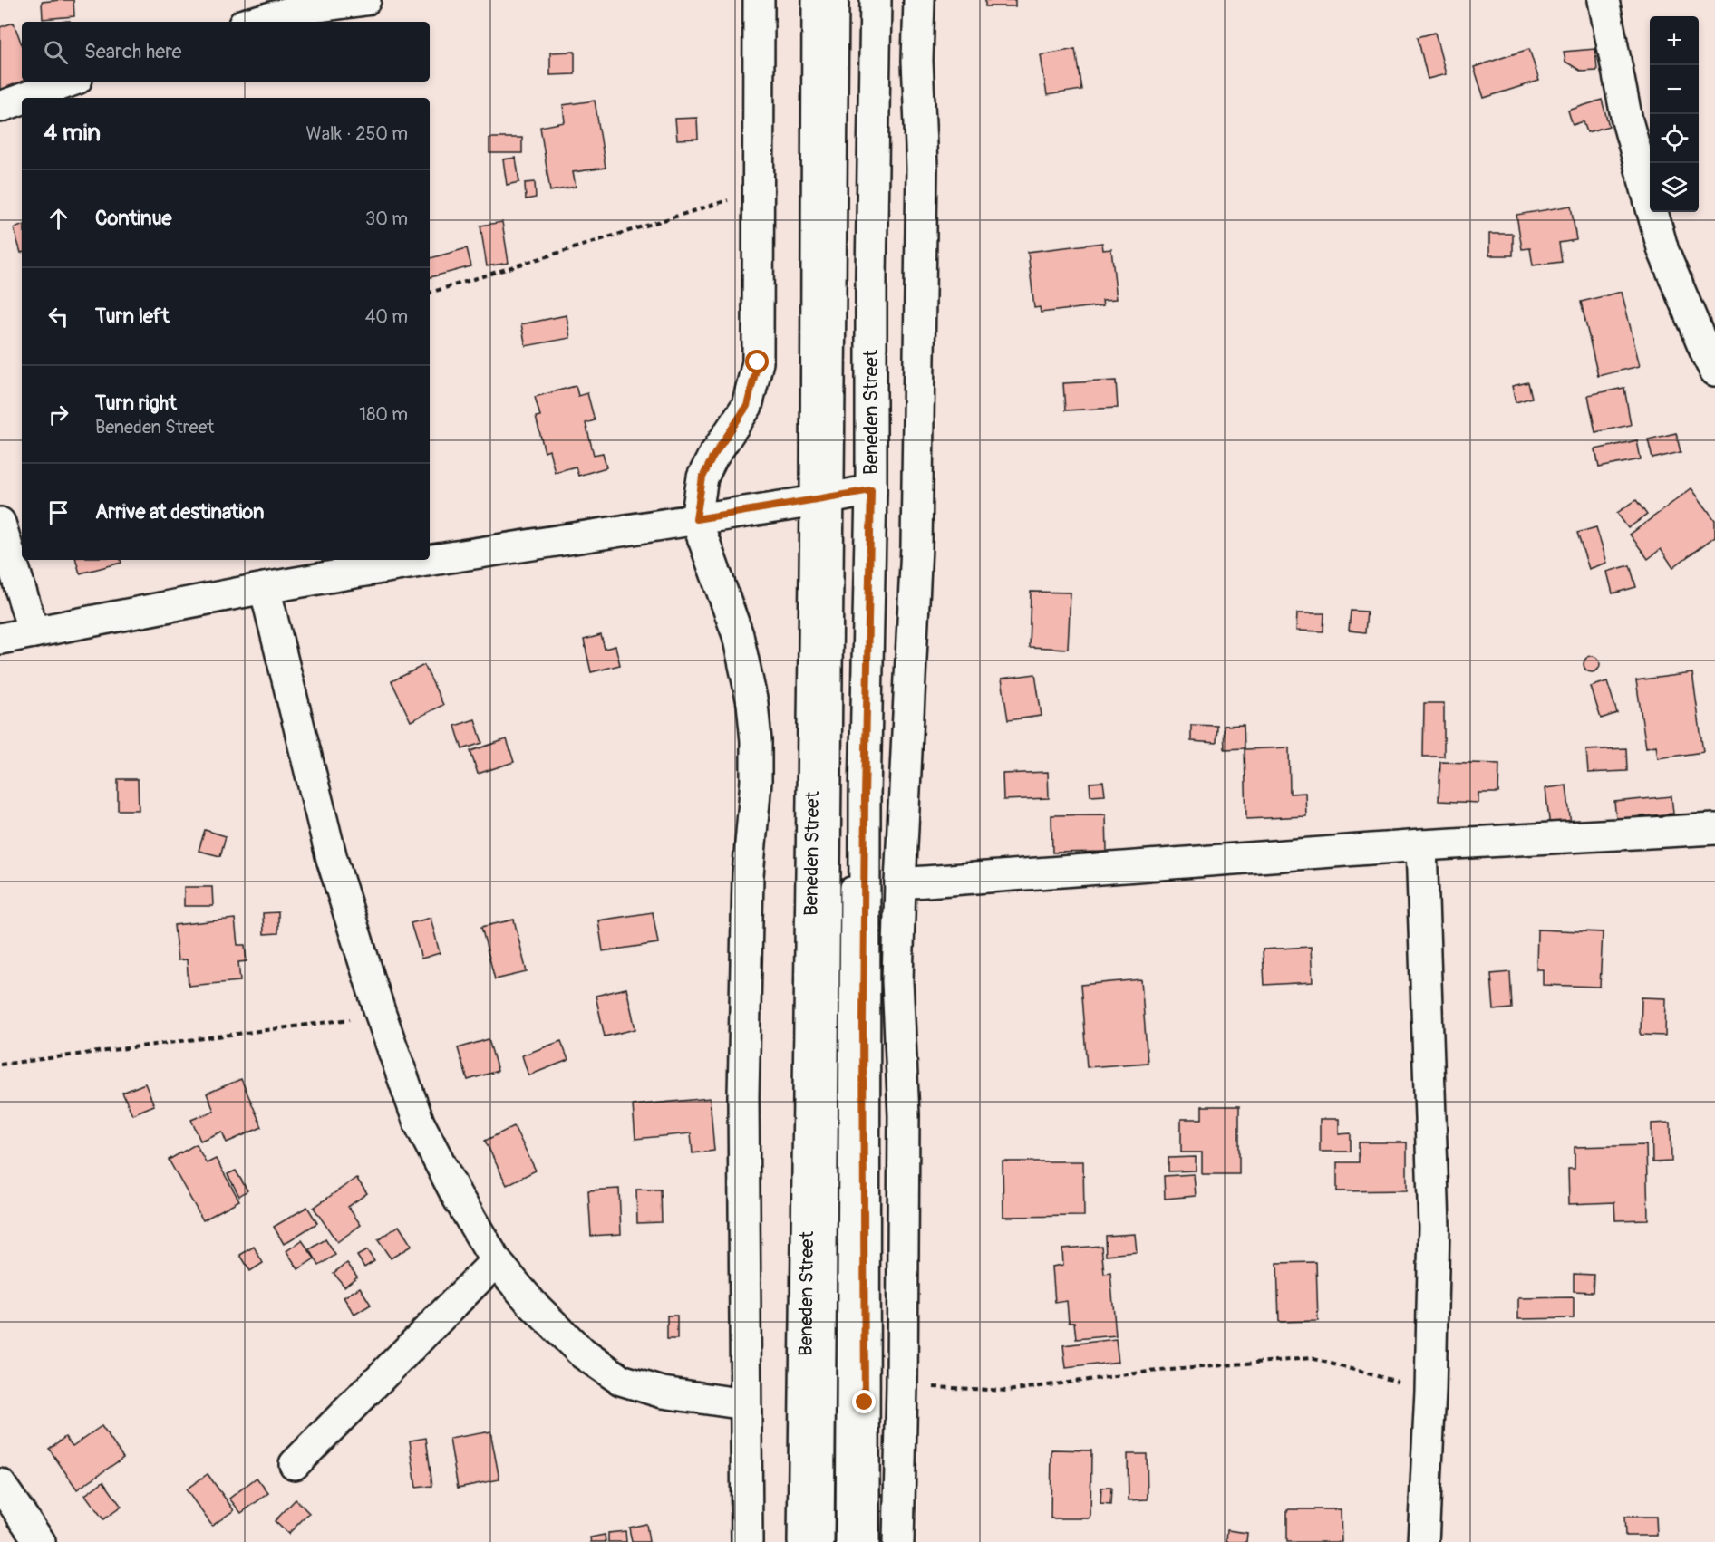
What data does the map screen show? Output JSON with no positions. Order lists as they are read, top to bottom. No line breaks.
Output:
{"streets":{"street":["Beneden Street"]},"page":{"map_buttons":["+","−"],"search":"Search here","heading":["4 min","Walk · 250 m"],"list":[["Continue","30 m"],["Turn left","40 m"],["Turn right","Beneden Street","180 m"],"Arrive at destination"]}}
